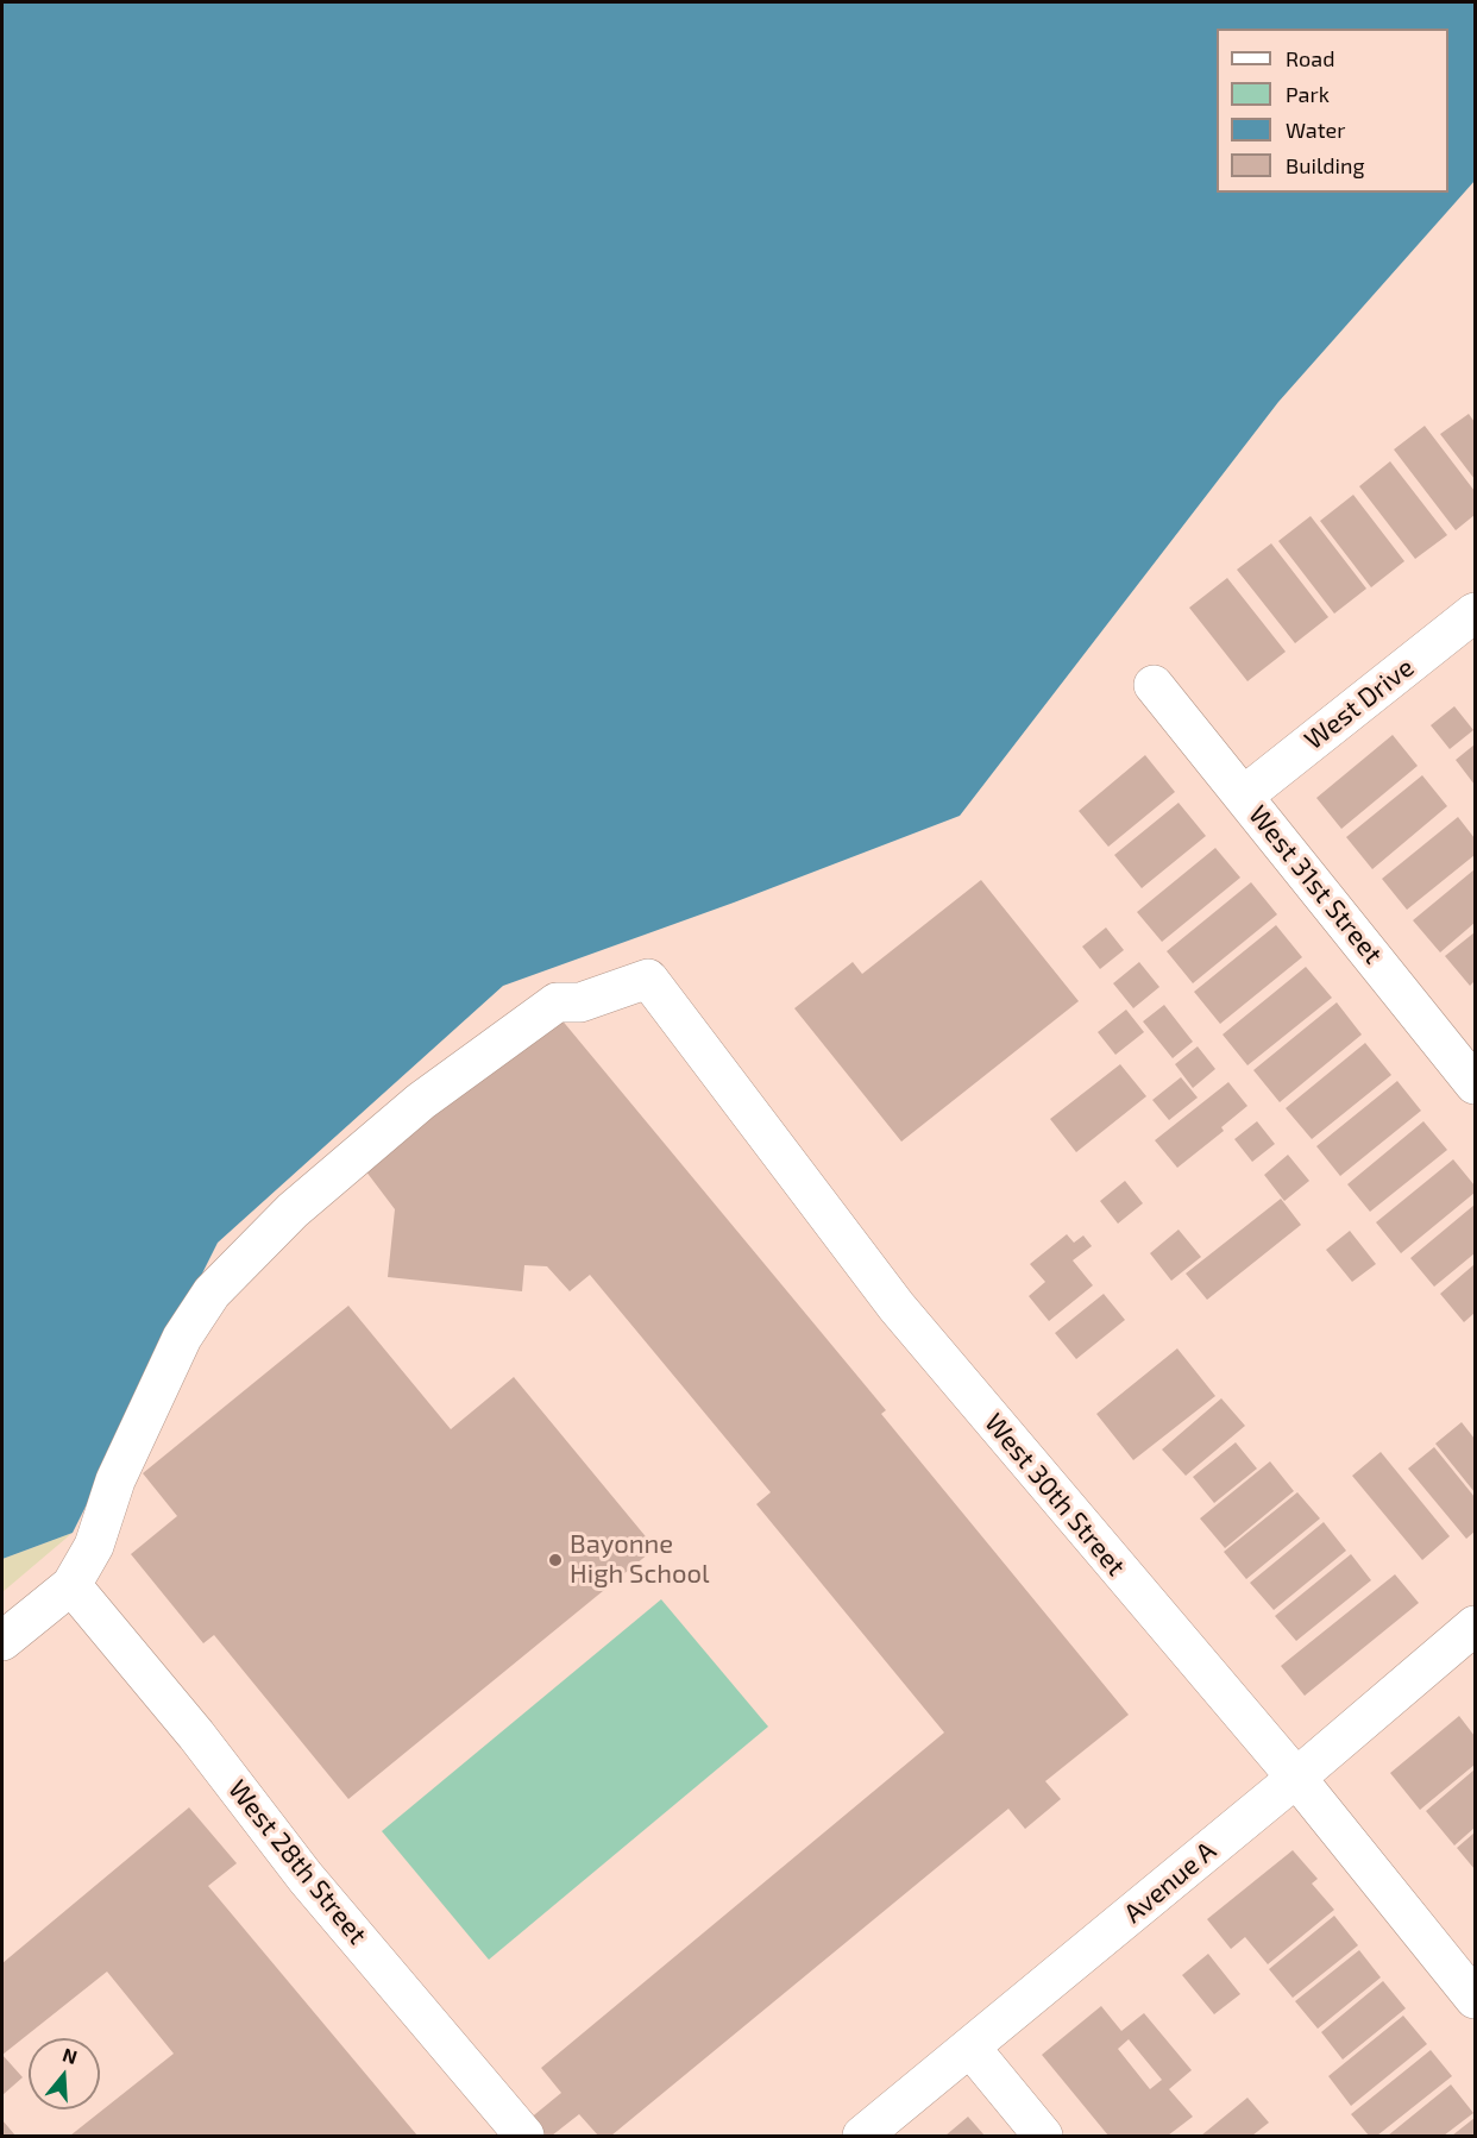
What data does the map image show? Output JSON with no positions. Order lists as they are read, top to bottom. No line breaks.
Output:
{"streets":{"street":["West Drive","West 31st Street","West 30th Street","West 28th Street","Avenue A"]},"crossings":[["West Drive","West 31st Street"],["West 30th Street","West 28th Street"],["West 30th Street","Avenue A"]],"places":["Bayonne High School"],"legend":["Road","Park","Water","Building"],"north":"top"}
